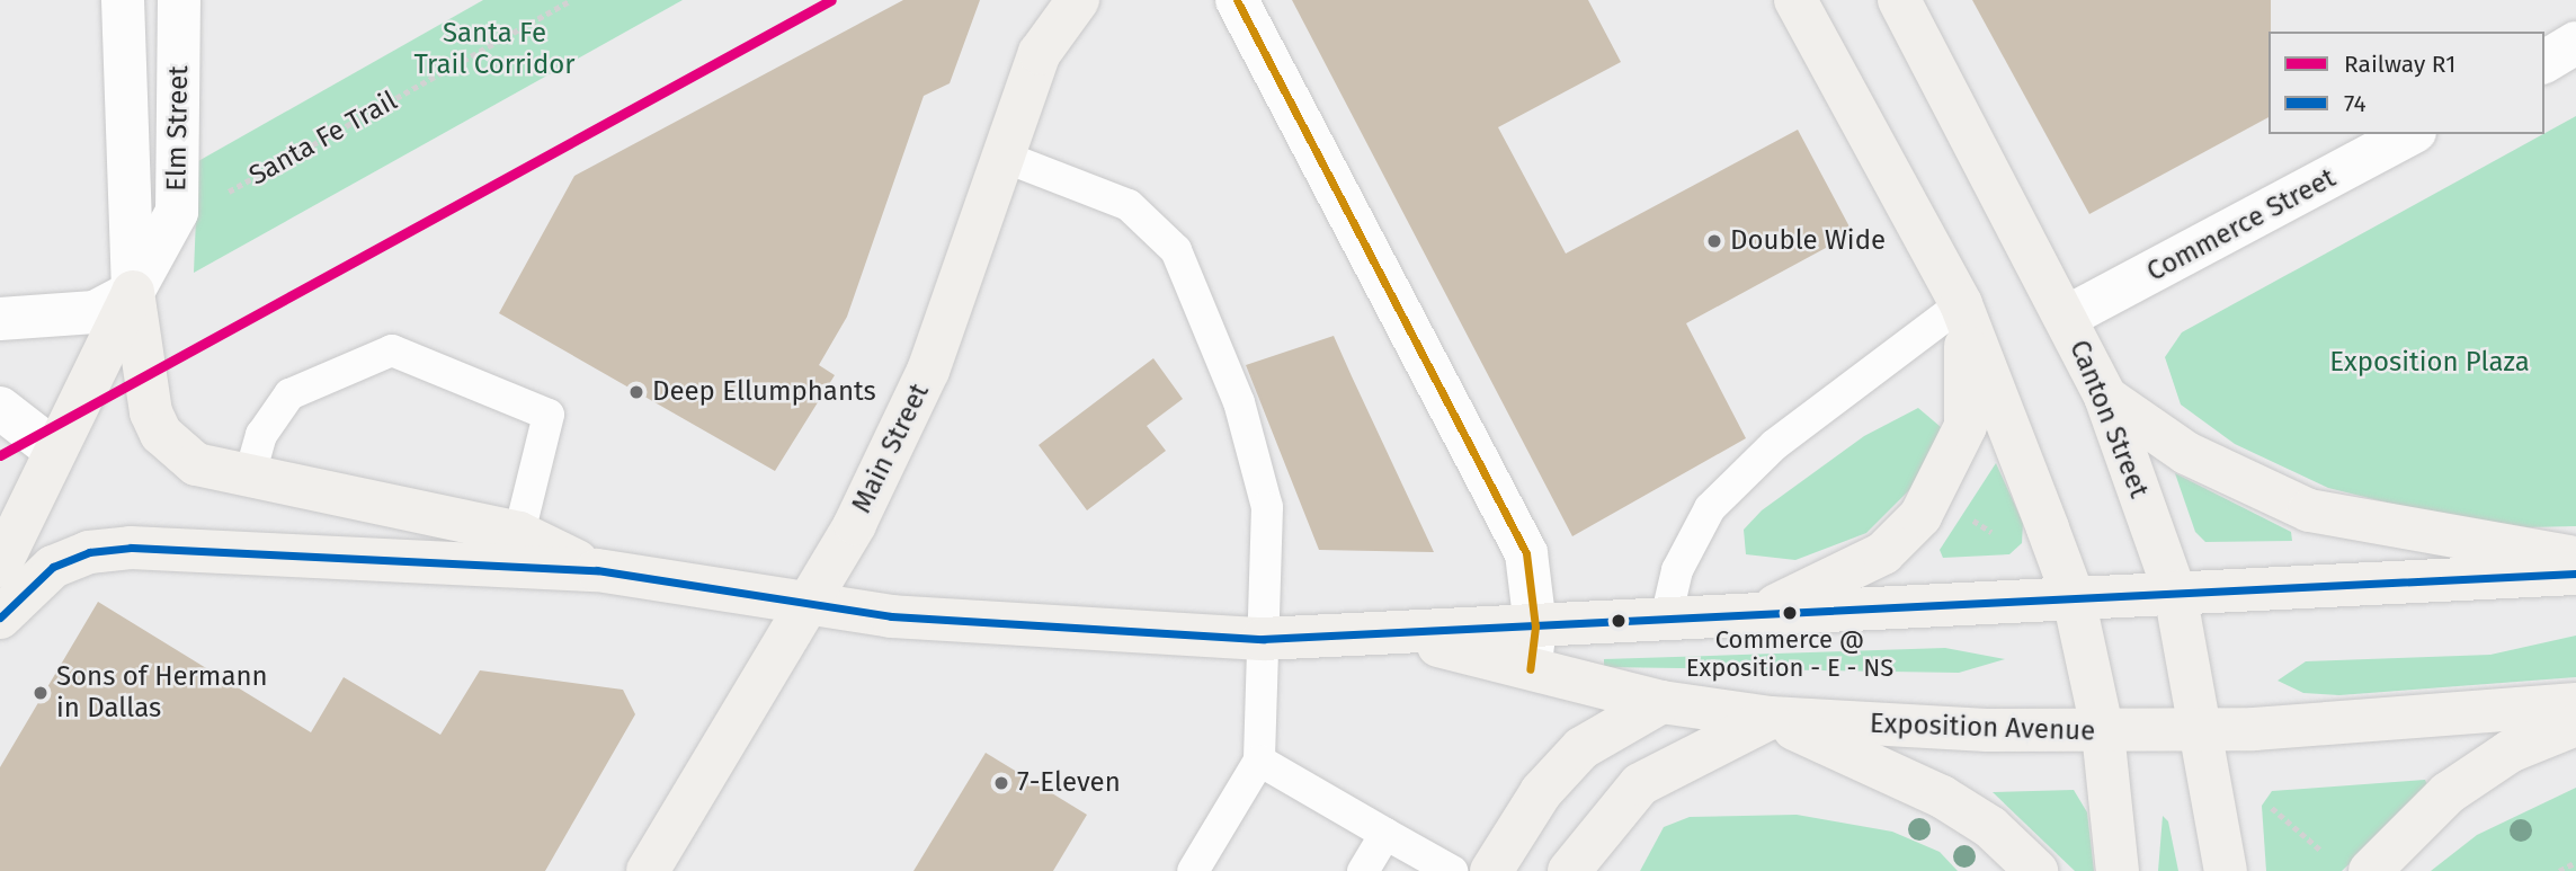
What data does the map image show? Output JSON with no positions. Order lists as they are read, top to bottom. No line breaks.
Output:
{"streets":{"main road":["Elm Street","Canton Street","Main Street","Exposition Avenue"],"street":["Commerce Street"],"path":["Santa Fe Trail"]},"crossings":[["Commerce Street","Canton Street"],["Canton Street","Exposition Avenue"],["Main Street","Exposition Avenue"]],"parks":["Santa Fe Trail Corridor","Exposition Plaza"],"places":["Double Wide","Deep Ellumphants","Commerce @ Exposition - E - NS","Sons of Hermann in Dallas","7-Eleven"],"lines":["rail line R1","transit line 74"],"legend":["Railway R1","74"]}
